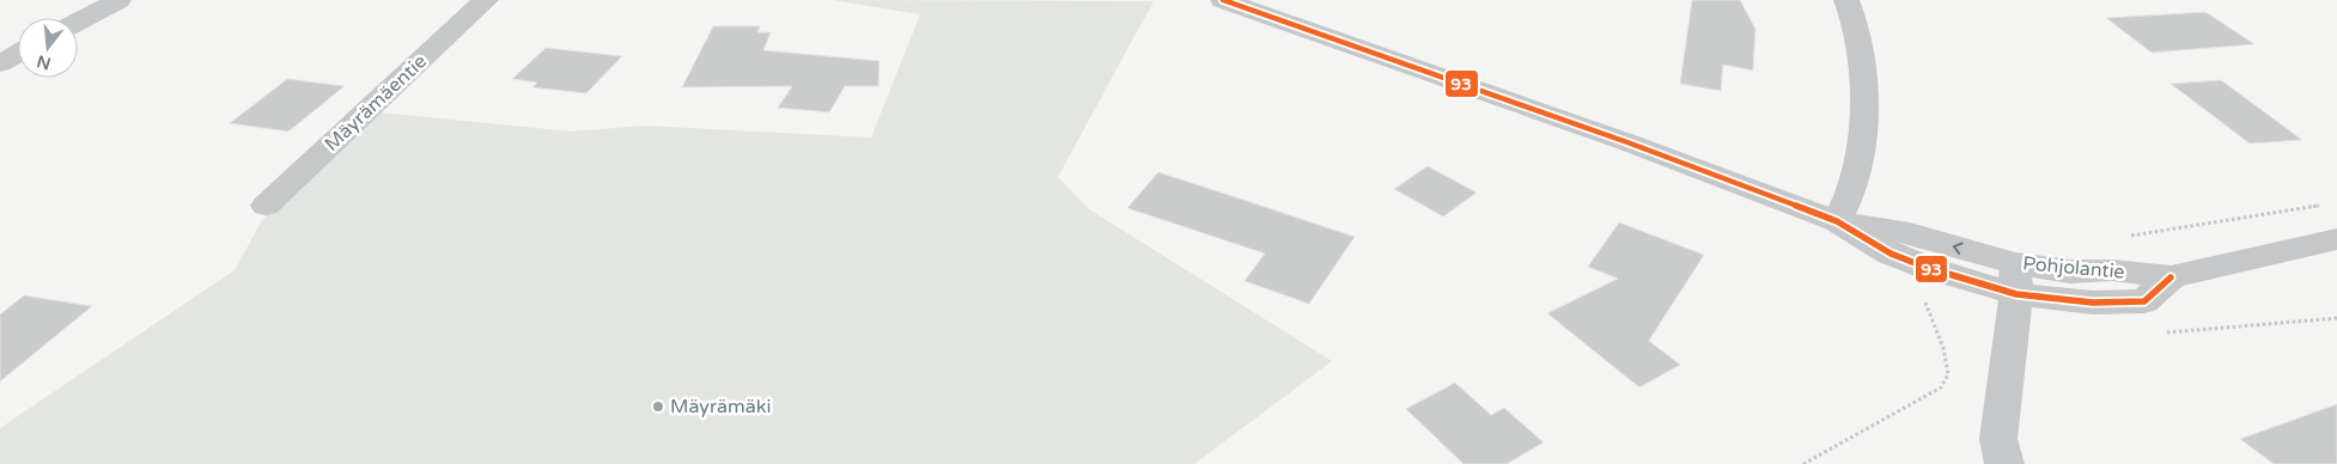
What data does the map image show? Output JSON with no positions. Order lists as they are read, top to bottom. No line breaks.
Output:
{"streets":{"street":["Mäyrämäentie","Pohjolantie"]},"places":["Mäyrämäki"],"lines":["transit line 93"],"north":"bottom"}
